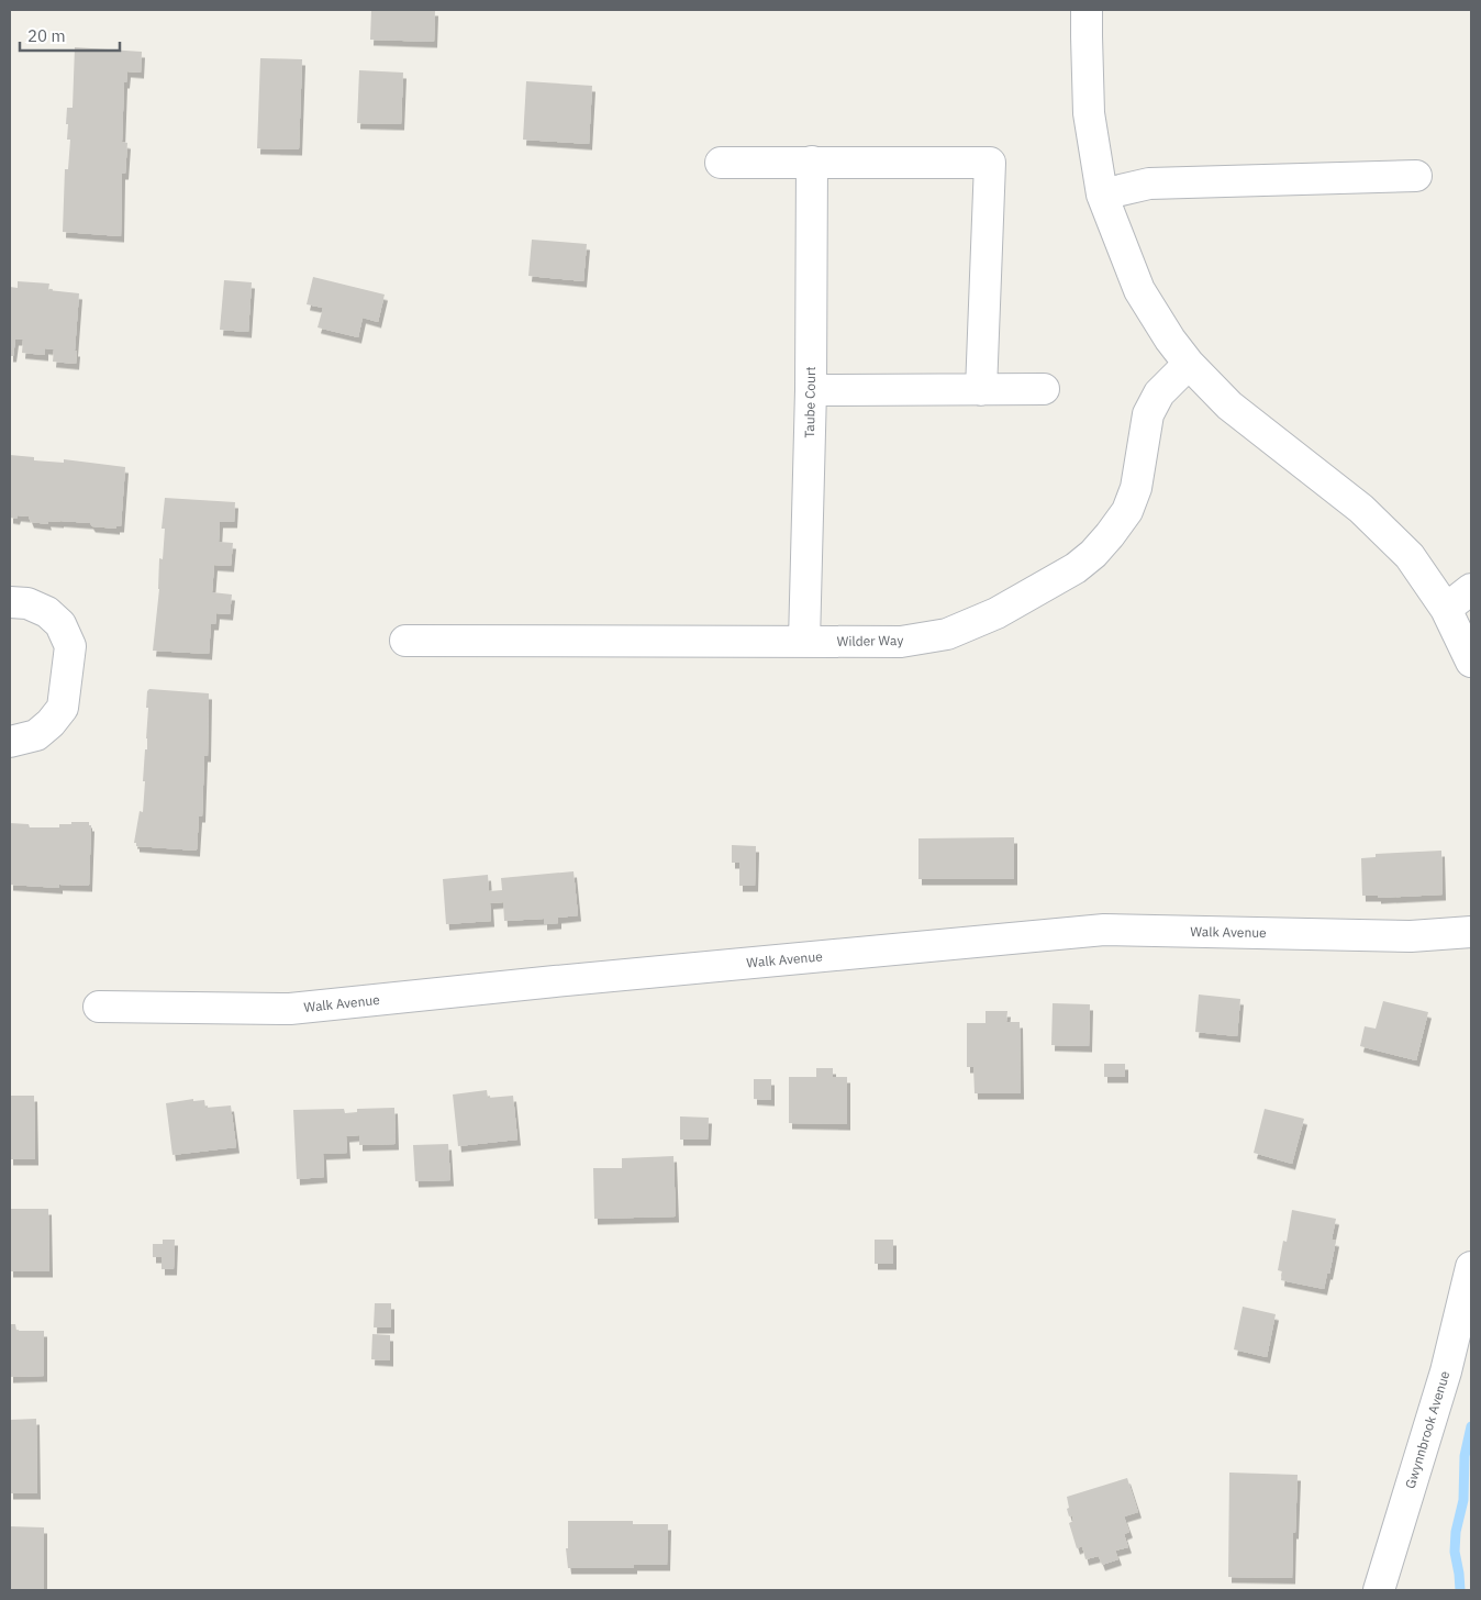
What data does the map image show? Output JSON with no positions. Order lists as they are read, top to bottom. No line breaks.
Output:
{"streets":{"street":["Taube Court","Wilder Way","Walk Avenue","Gwynnbrook Avenue"]},"crossings":[["Taube Court","Wilder Way"]],"scale_bar":"20 m"}
